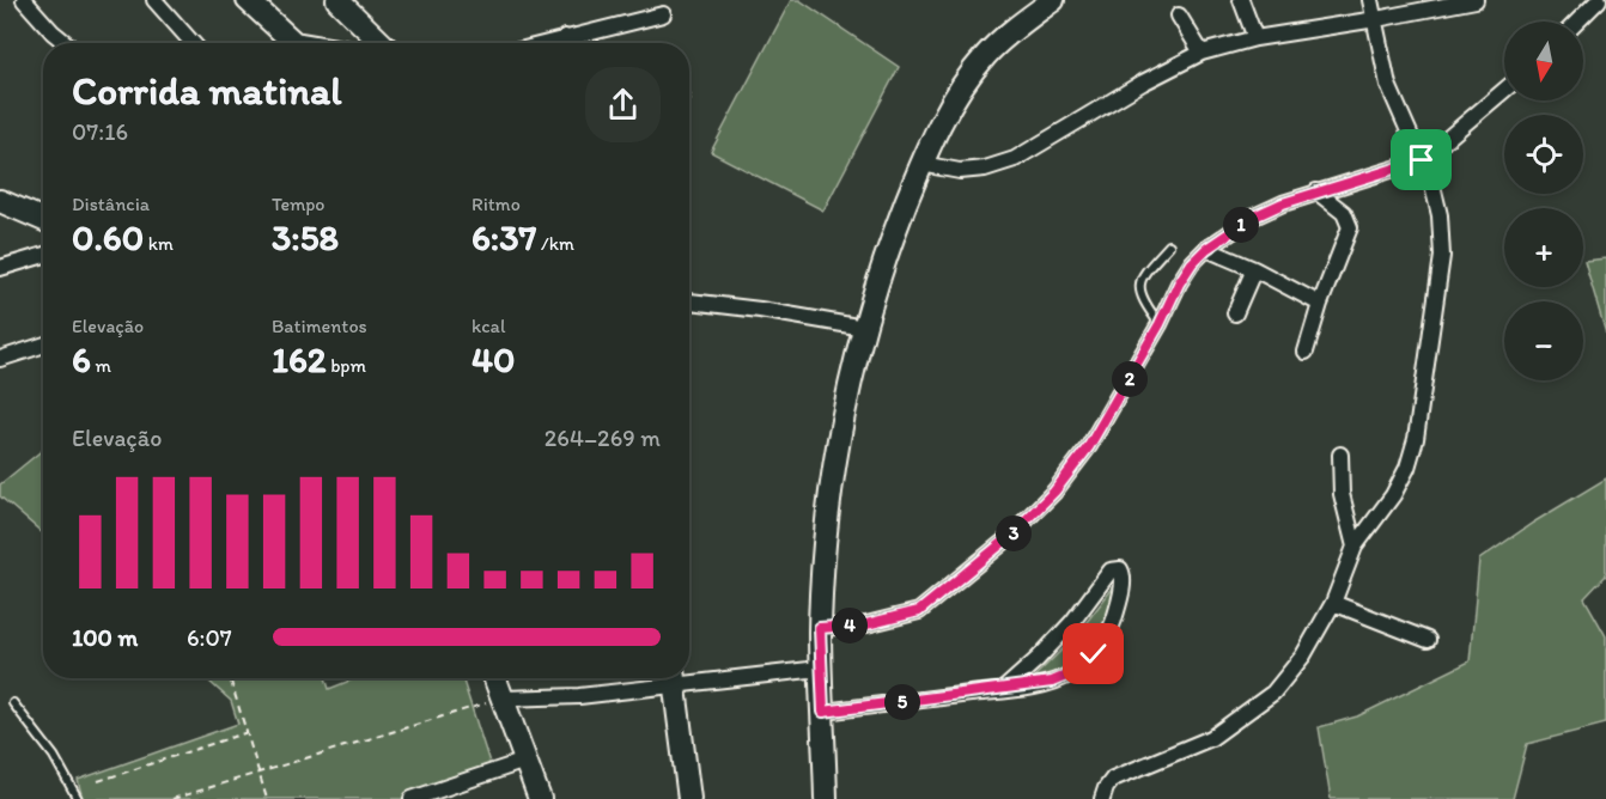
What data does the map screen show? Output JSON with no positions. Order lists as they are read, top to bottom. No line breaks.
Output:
{"north":"bottom","page":{"map_buttons":["+","−"],"heading":["Corrida matinal","07:16"],"stats":[["Distância","0.60 km"],["Tempo","3:58"],["Ritmo","6:37 /km"],["Elevação","6 m"],["Batimentos","162 bpm"],["kcal","40"]],"pins":["1","2","3","4","5"],"chart":["Elevação","264–269 m"],"list":[{"name":"100 m","note":"6:07"}]}}
